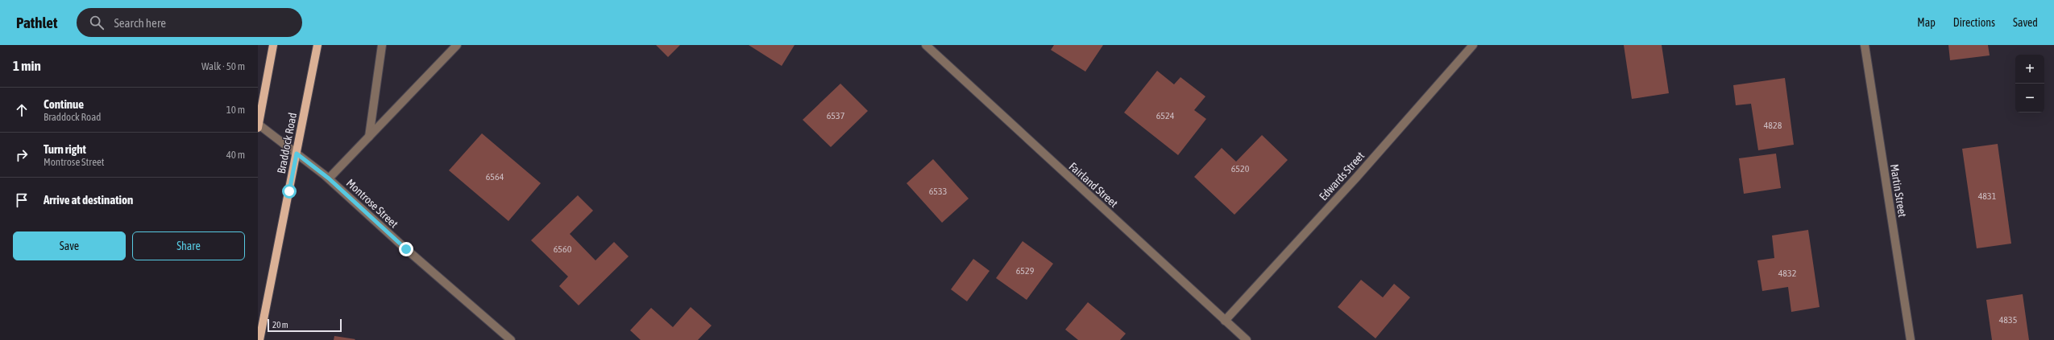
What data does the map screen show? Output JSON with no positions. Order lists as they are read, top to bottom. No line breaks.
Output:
{"streets":{"main road":["Braddock Road"],"street":["Edwards Street","Fairland Street","Martin Street","Montrose Street"]},"crossings":[["Braddock Road","Montrose Street"],["Edwards Street","Fairland Street"]],"house_numbers":["6537","6524","4828","6520","6564","6533","4831","6560","6529","4832","4835"],"scale_bar":"20 m","page":{"header":"Pathlet","search":"Search here","nav":["Map","Directions","Saved"],"heading":["1 min","Walk · 50 m"],"map_buttons":["+","−"],"list":[["Continue","Braddock Road","10 m"],["Turn right","Montrose Street","40 m"],"Arrive at destination"],"buttons":["Save","Share"],"scale":"20 m"}}
